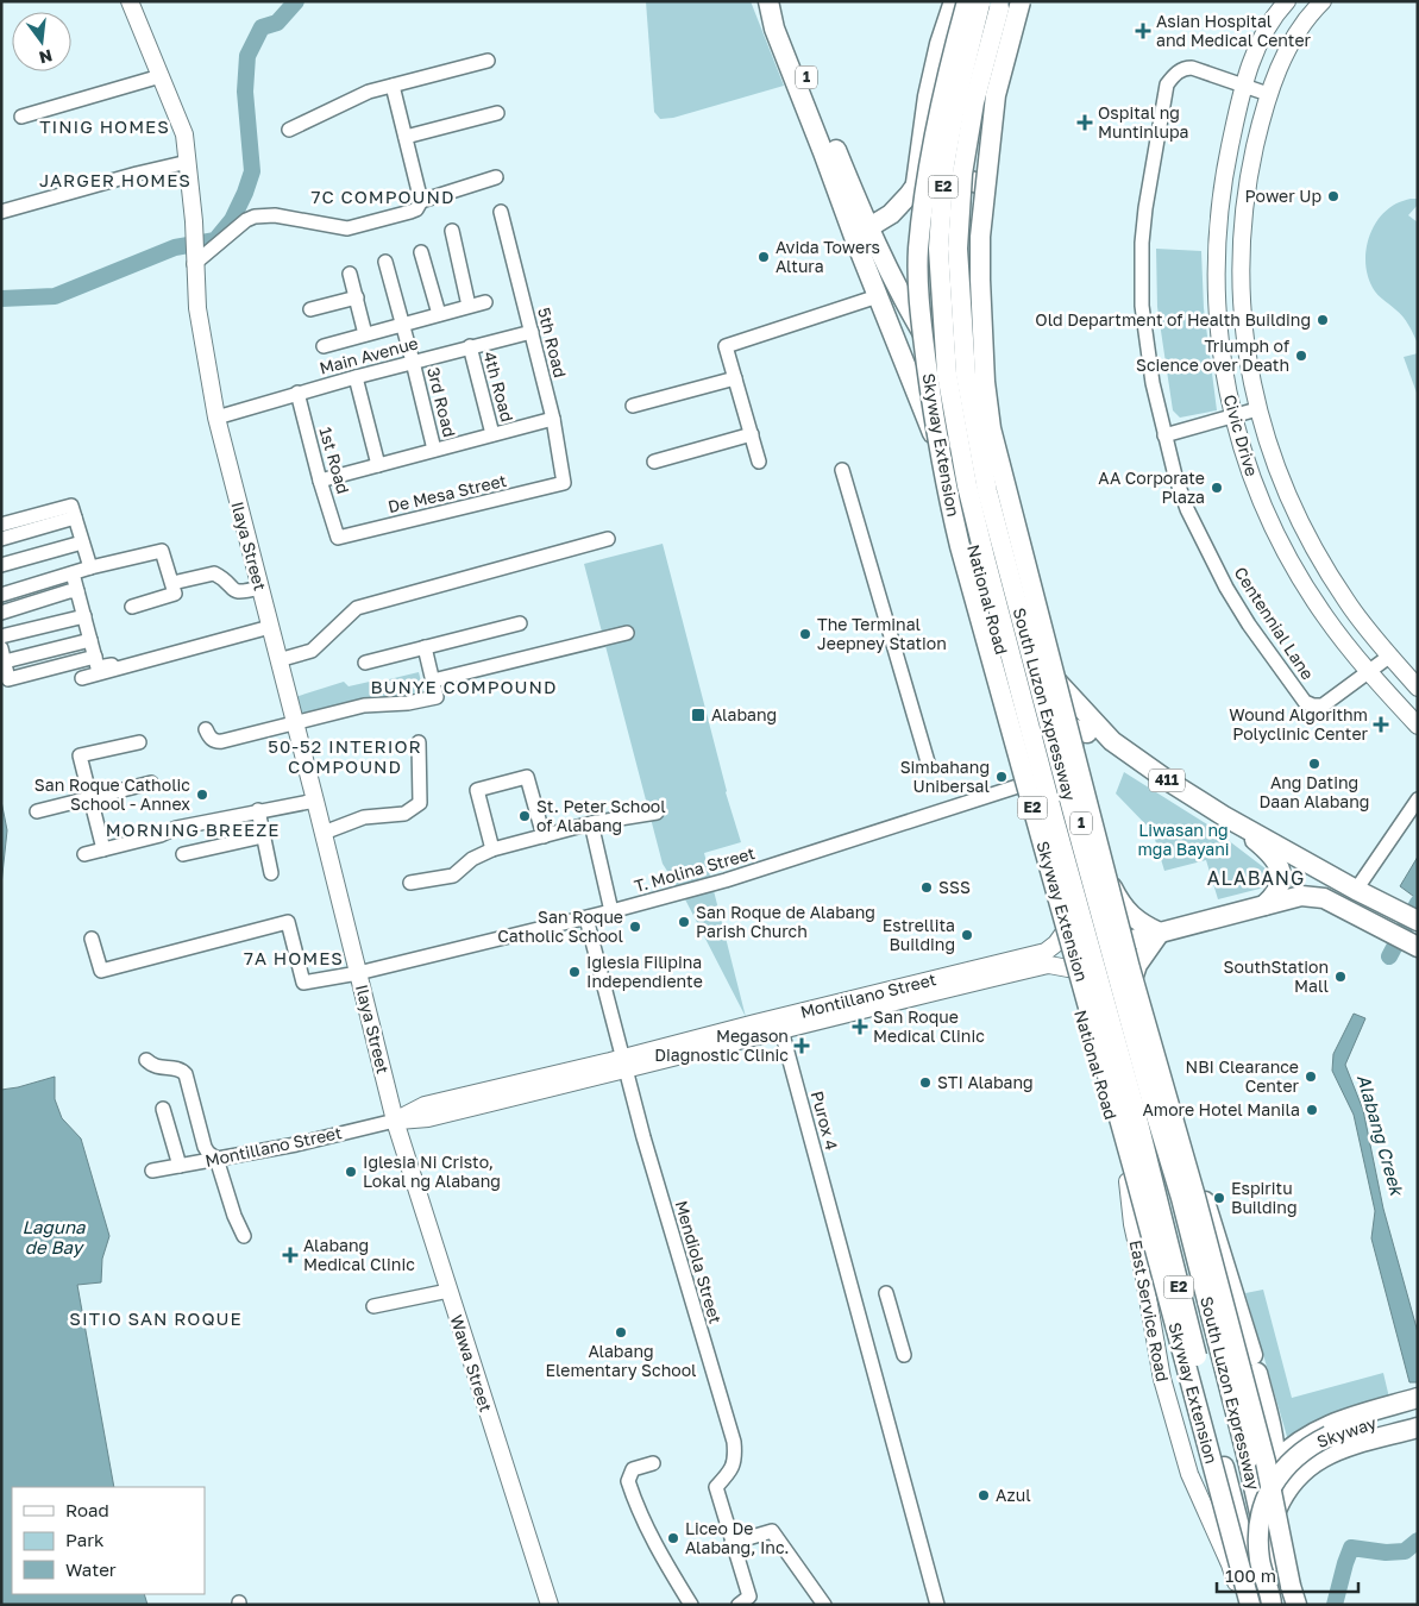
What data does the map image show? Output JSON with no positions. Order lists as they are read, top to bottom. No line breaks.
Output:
{"streets":{"highway":["1","E2","Skyway Extension","National Road","South Luzon Expressway","411","Skyway"],"main road":["Civic Drive","Ilaya Street","Montillano Street","East Service Road","Wawa Street"],"street":["5th Road","Main Avenue","4th Road","3rd Road","1st Road","De Mesa Street","Centennial Lane","T. Molina Street","Purox 4","Mendiola Street"]},"crossings":[["5th Road","Main Avenue"],["5th Road","De Mesa Street"],["Main Avenue","4th Road"],["Main Avenue","3rd Road"],["Main Avenue","1st Road"],["Main Avenue","Ilaya Street"],["Civic Drive","Centennial Lane"],["1st Road","De Mesa Street"],["Ilaya Street","T. Molina Street"],["Ilaya Street","Montillano Street"],["Ilaya Street","Wawa Street"],["National Road","South Luzon Expressway"],["National Road","411"],["National Road","T. Molina Street"],["National Road","Montillano Street"],["National Road","East Service Road"],["South Luzon Expressway","Skyway"],["T. Molina Street","Mendiola Street"],["Montillano Street","Purox 4"],["Montillano Street","Mendiola Street"],["Montillano Street","Wawa Street"]],"districts":["TINIG HOMES","JARGER HOMES","7C COMPOUND","BUNYE COMPOUND","50-52 INTERIOR COMPOUND","MORNING BREEZE","ALABANG","7A HOMES","SITIO SAN ROQUE"],"water":["Alabang Creek","Laguna de Bay"],"parks":["Liwasan ng mga Bayani"],"places":{"health":["Asian Hospital and Medical Center","Ospital ng Muntinlupa","Wound Algorithm Polyclinic Center","San Roque Medical Clinic","Megason Diagnostic Clinic","Alabang Medical Clinic"],"other":["Power Up","Avida Towers Altura","Old Department of Health Building","Triumph of Science over Death","AA Corporate Plaza","The Terminal Jeepney Station","Ang Dating Daan Alabang","Simbahang Unibersal","San Roque Catholic School - Annex","St. Peter School of Alabang","SSS","San Roque de Alabang Parish Church","San Roque Catholic School","Estrellita Building","Iglesia Filipina Independiente","SouthStation Mall","NBI Clearance Center","STI Alabang","Amore Hotel Manila","Iglesia Ni Cristo, Lokal ng Alabang","Espiritu Building","Alabang Elementary School","Azul","Liceo De Alabang, Inc."],"transit":["Alabang"]},"legend":["Road","Park","Water"],"scale_bar":"100 m","north":"bottom"}
